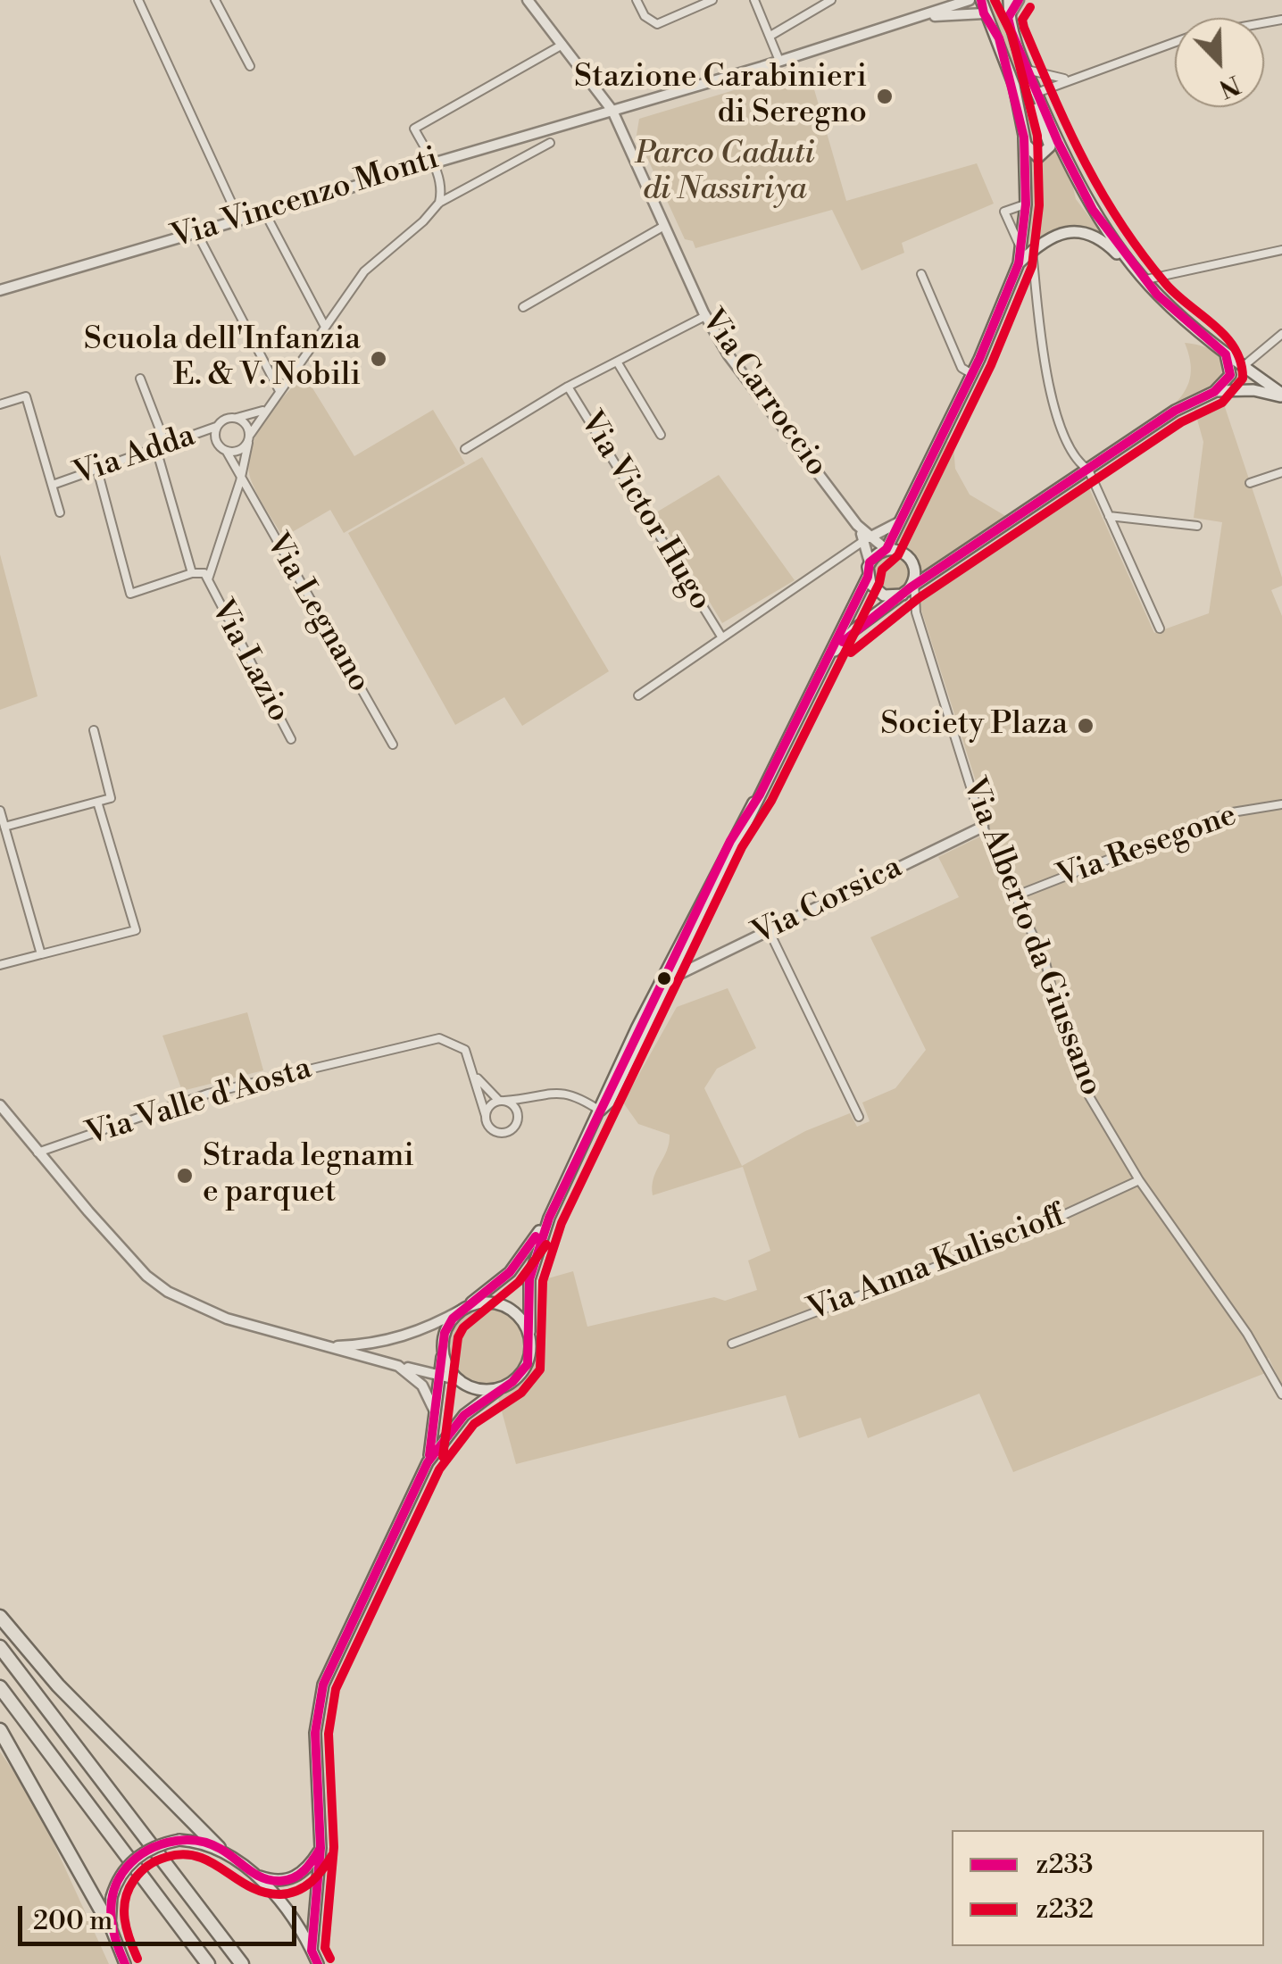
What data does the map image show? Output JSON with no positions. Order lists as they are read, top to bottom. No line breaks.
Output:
{"streets":{"street":["Via Vincenzo Monti","Via Carroccio","Via Adda","Via Victor Hugo","Via Legnano","Via Lazio","Via Resegone","Via Corsica","Via Alberto da Giussano","Via Valle d'Aosta","Via Anna Kuliscioff"]},"crossings":[["Via Vincenzo Monti","Via Carroccio"],["Via Carroccio","Via Alberto da Giussano"],["Via Adda","Via Legnano"],["Via Resegone","Via Alberto da Giussano"],["Via Corsica","Via Alberto da Giussano"],["Via Alberto da Giussano","Via Anna Kuliscioff"]],"parks":["Parco Caduti di Nassiriya"],"places":["Stazione Carabinieri di Seregno","Scuola dell'Infanzia E. & V. Nobili","Society Plaza","Strada legnami e parquet"],"lines":["transit line z233","transit line z232"],"legend":["z233","z232"],"scale_bar":"200 m","north":"bottom right"}
